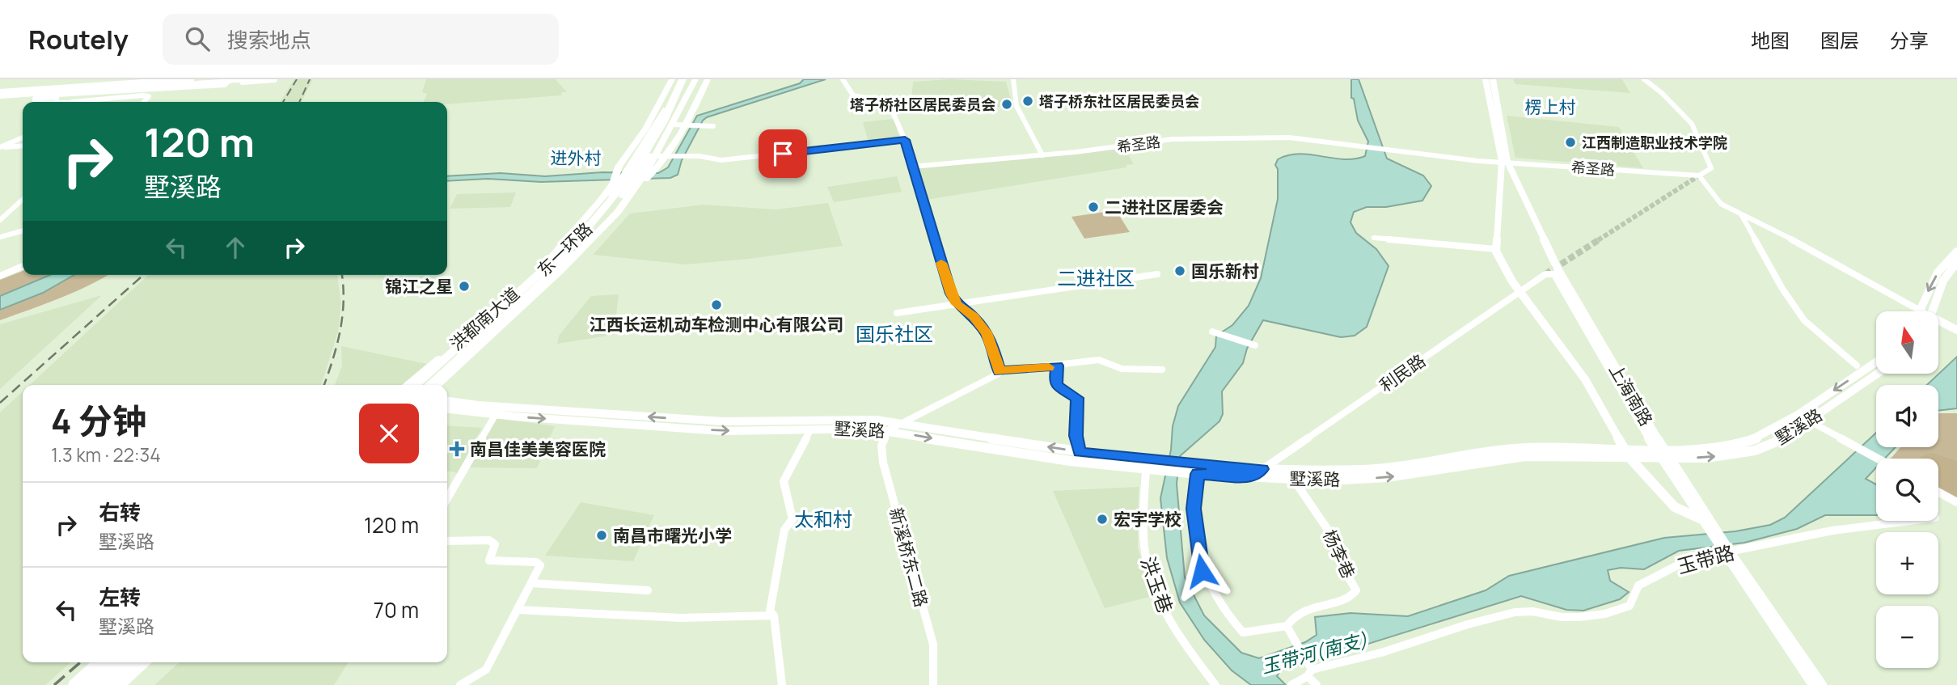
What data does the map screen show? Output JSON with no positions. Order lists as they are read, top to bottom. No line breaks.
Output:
{"streets":{"highway":["东一环路"],"main road":["洪都南大道"],"street":["希圣路","利民路","上海南路","墅溪路","杨李巷","新溪桥东二路","玉带路","洪玉巷"]},"crossings":[["希圣路","上海南路"],["东一环路","洪都南大道"],["利民路","上海南路"],["利民路","墅溪路"],["上海南路","墅溪路"],["墅溪路","杨李巷"],["墅溪路","新溪桥东二路"],["墅溪路","洪玉巷"]],"districts":["楞上村","进外村","二进社区","国乐社区","太和村"],"water":["玉带河(南支)"],"places":{"other":["塔子桥东社区居民委员会","塔子桥社区居民委员会","江西制造职业技术学院","二进社区居委会","国乐新村","锦江之星","江西长运机动车检测中心有限公司","宏宇学校","南昌市曙光小学"],"health":["南昌佳美美容医院"]},"north":"top","page":{"header":"Routely","search":"搜索地点","nav":["地图","图层","分享"],"turn":["120 m","墅溪路"],"map_buttons":["+","−"],"heading":["4 分钟","1.3 km · 22:34"],"list":[{"name":"右转","note":"墅溪路","value":"120 m"},{"name":"左转","note":"墅溪路","value":"70 m"}]}}
